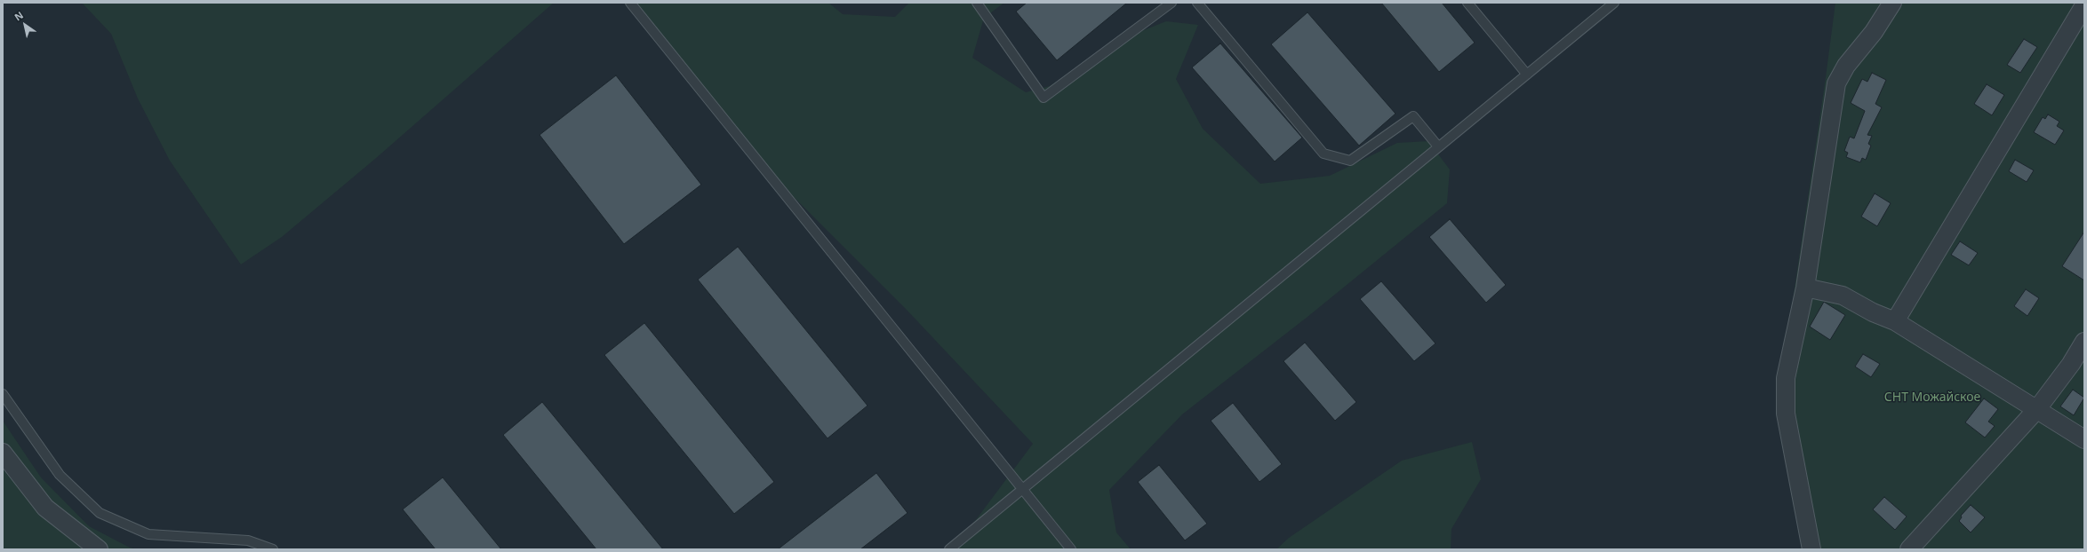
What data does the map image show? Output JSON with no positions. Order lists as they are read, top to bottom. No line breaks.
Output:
{"parks":["СНТ Можайское"],"north":"top left"}
